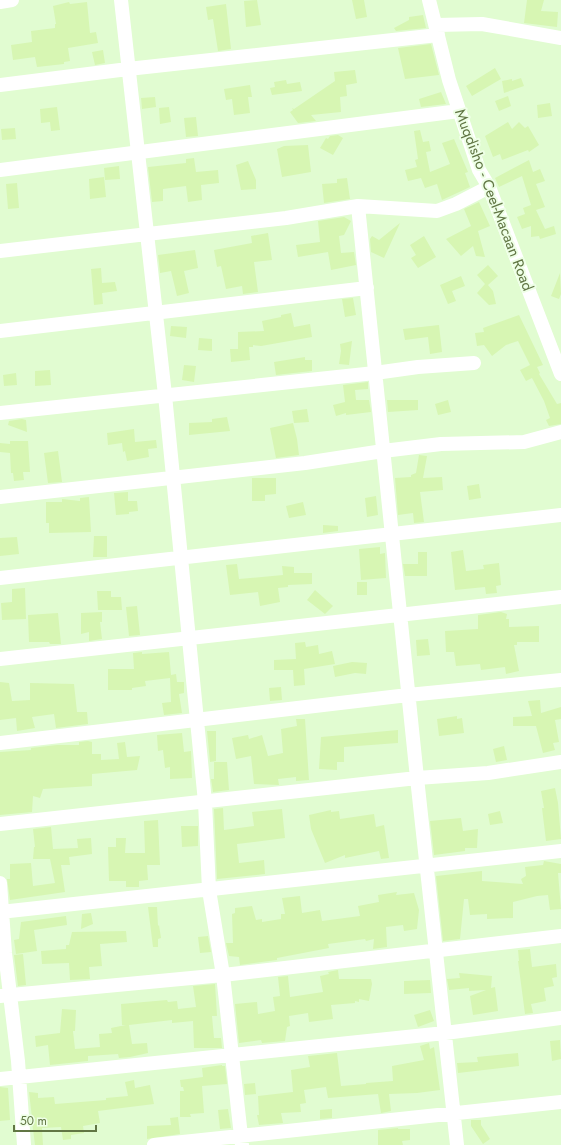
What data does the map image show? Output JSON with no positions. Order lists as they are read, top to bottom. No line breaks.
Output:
{"streets":{"street":["Muqdisho - Ceel-Macaan Road"]},"scale_bar":"50 m"}
